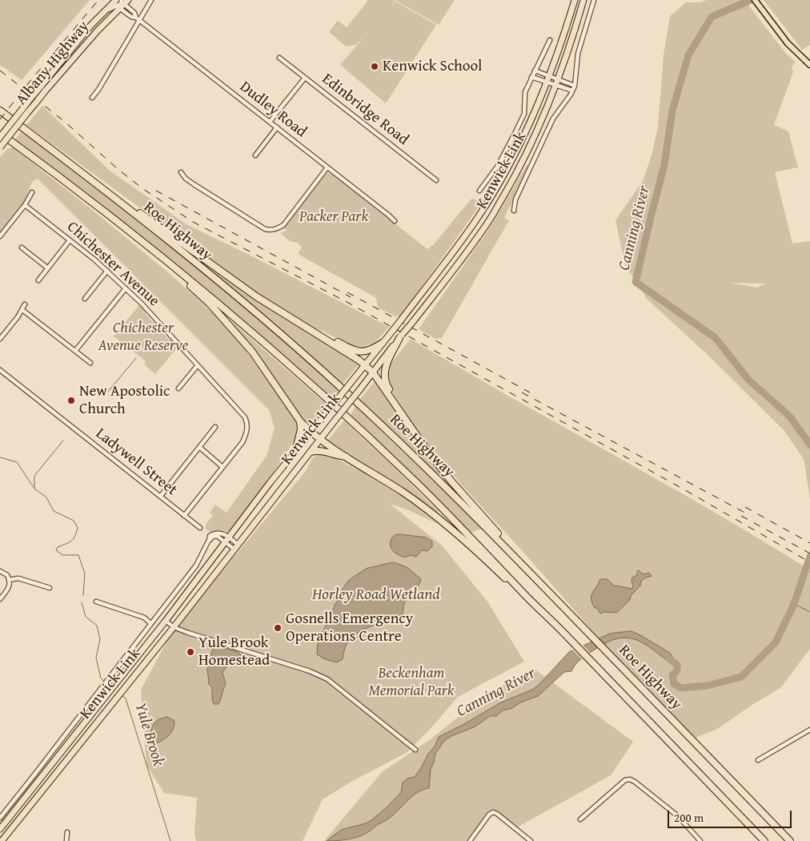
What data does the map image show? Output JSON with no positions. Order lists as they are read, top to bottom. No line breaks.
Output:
{"streets":{"highway":["Albany Highway","Kenwick Link","Roe Highway"],"street":["Dudley Road","Edinbridge Road","Chichester Avenue","Ladywell Street"]},"crossings":[["Albany Highway","Dudley Road"],["Chichester Avenue","Ladywell Street"]],"water":["Canning River","Horley Road Wetland","Yule Brook"],"parks":["Packer Park","Chichester Avenue Reserve","Beckenham Memorial Park"],"places":["Kenwick School","New Apostolic Church","Gosnells Emergency Operations Centre","Yule Brook Homestead"],"scale_bar":"200 m"}
